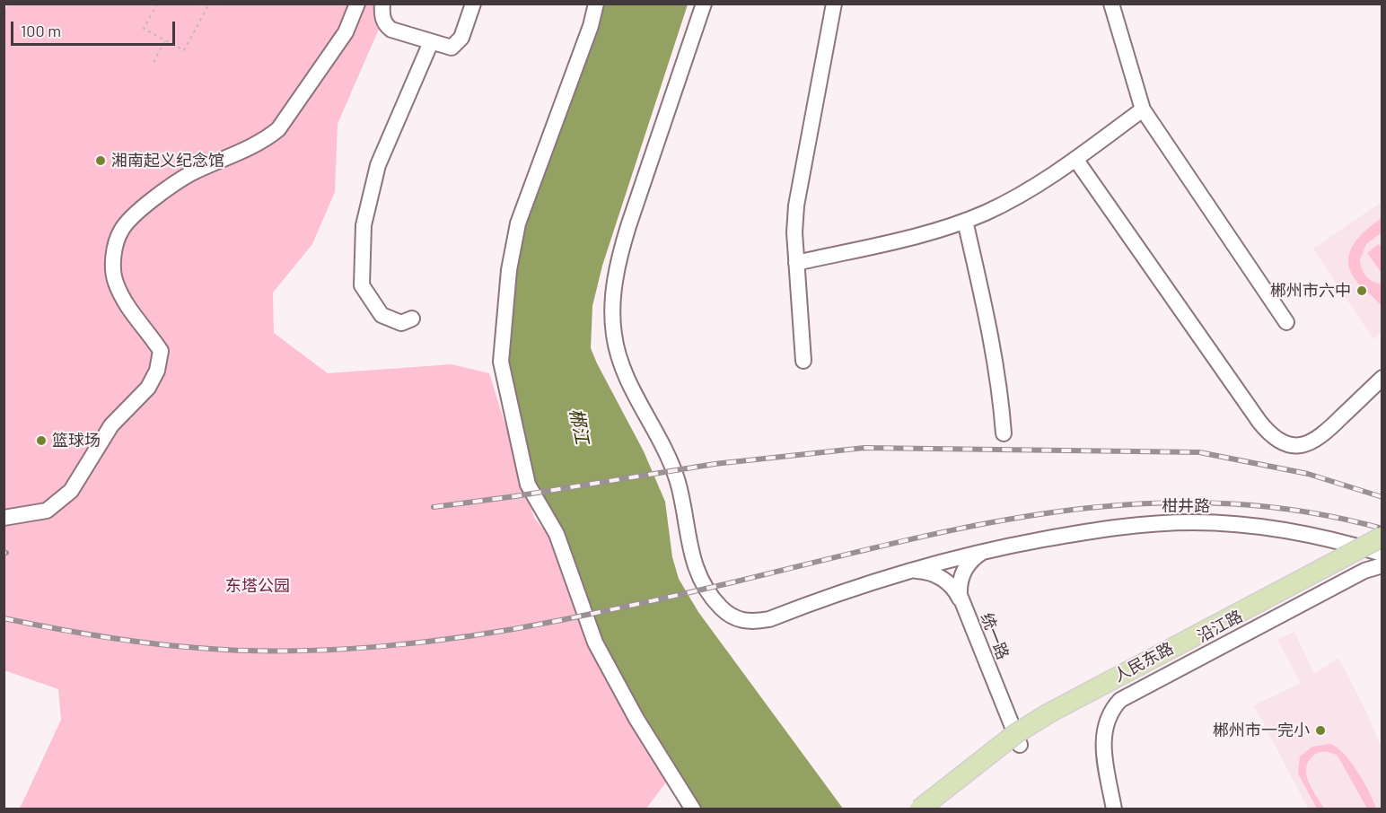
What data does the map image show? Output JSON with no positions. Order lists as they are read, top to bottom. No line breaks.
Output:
{"streets":{"main road":["人民东路"],"street":["柑井路","沿江路","统一路"]},"crossings":[["柑井路","统一路"],["柑井路","人民东路"],["统一路","人民东路"]],"water":["郴江"],"parks":["东塔公园"],"places":["湘南起义纪念馆","郴州市六中","篮球场","郴州市一完小"],"scale_bar":"100 m"}
